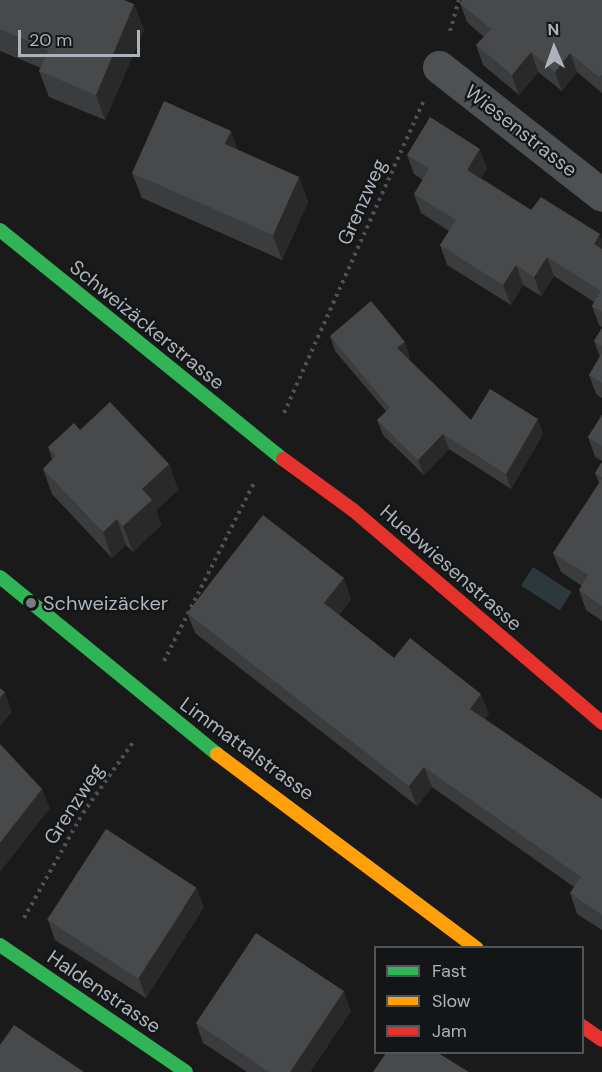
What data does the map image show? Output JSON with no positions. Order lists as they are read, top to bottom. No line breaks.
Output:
{"streets":{"street":["Wiesenstrasse","Schweizäckerstrasse","Huebwiesenstrasse","Limmattalstrasse","Haldenstrasse"],"path":["Grenzweg"]},"crossings":[["Wiesenstrasse","Grenzweg"],["Schweizäckerstrasse","Huebwiesenstrasse"]],"places":["Schweizäcker"],"legend":["Fast","Slow","Jam"],"scale_bar":"20 m","north":"top"}
